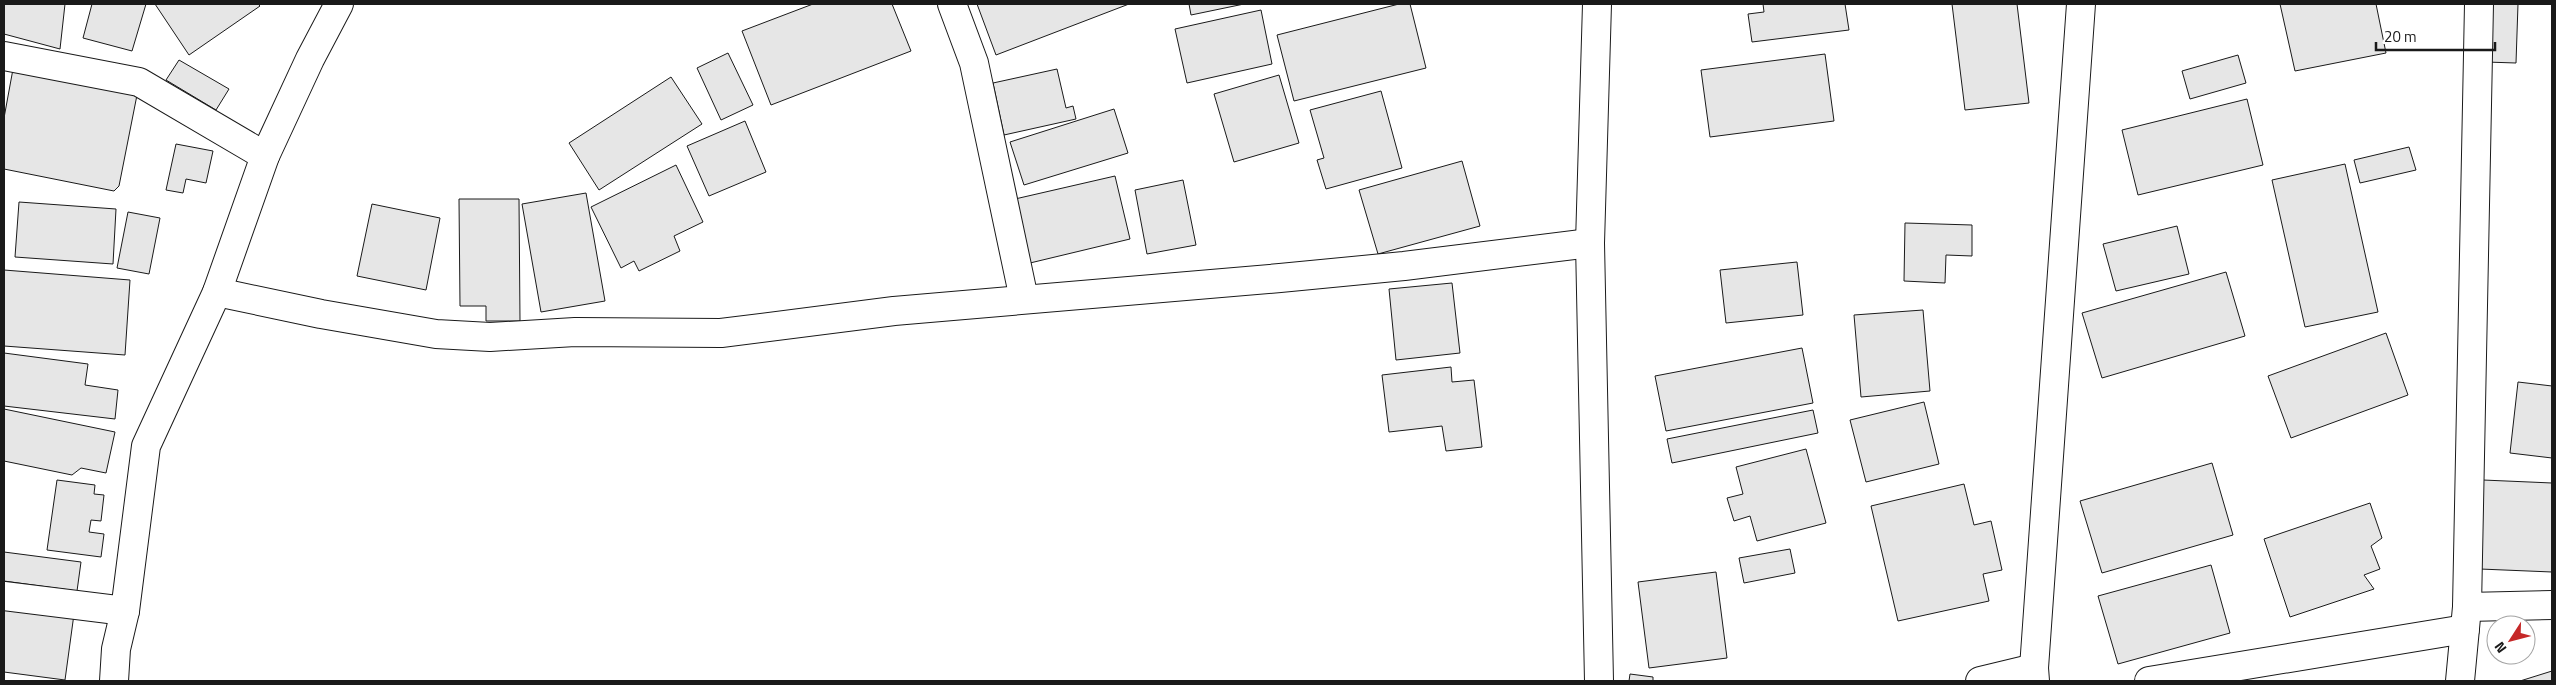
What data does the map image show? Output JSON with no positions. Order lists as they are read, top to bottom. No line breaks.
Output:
{"scale_bar":"20 m","north":"bottom left"}
